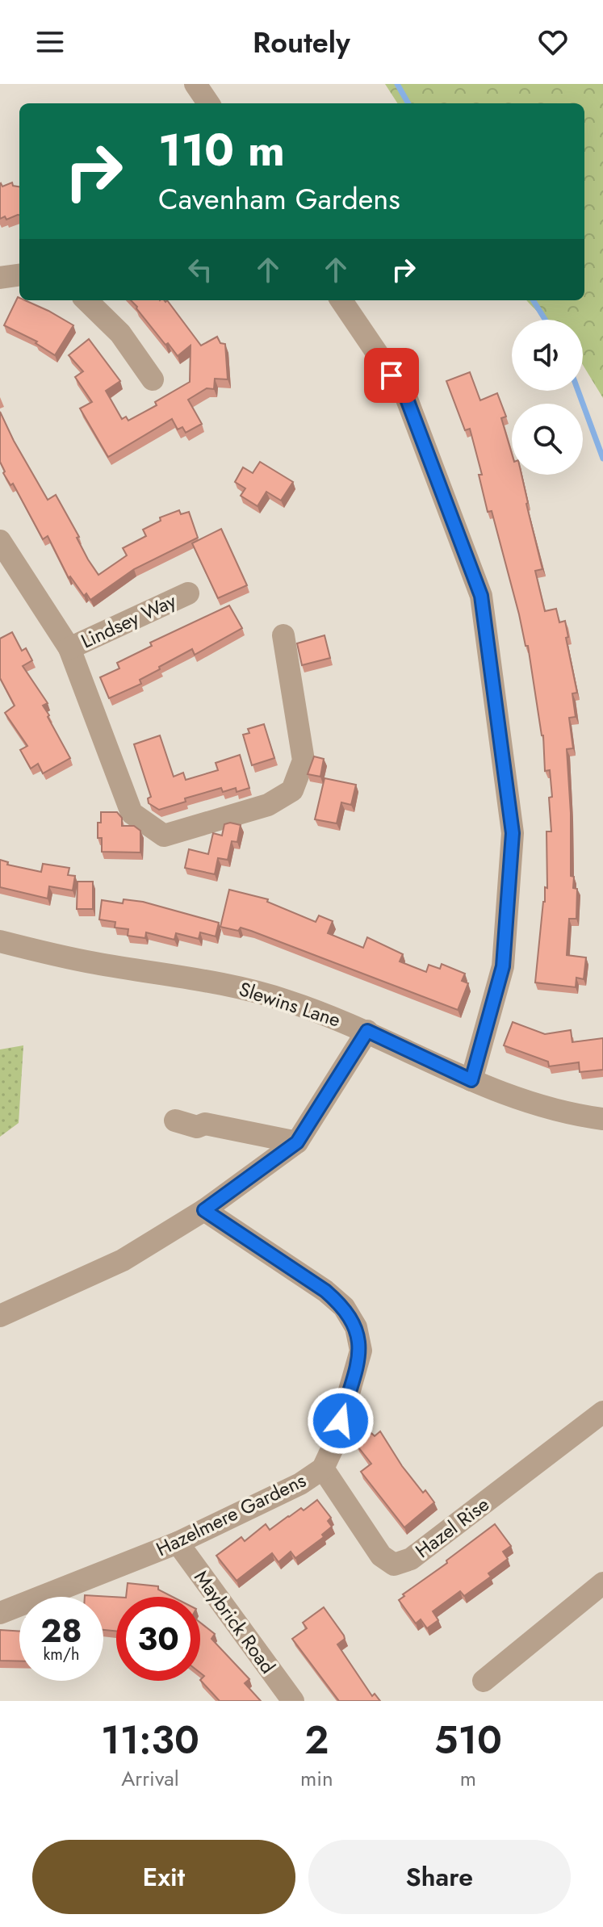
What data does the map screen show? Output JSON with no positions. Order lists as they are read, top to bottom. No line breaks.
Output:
{"streets":{"street":["Lindsey Way","Slewins Lane","Hazelmere Gardens","Hazel Rise","Maybrick Road"]},"crossings":[["Hazelmere Gardens","Hazel Rise"],["Hazelmere Gardens","Maybrick Road"]],"page":{"header":"Routely","turn":["110 m","Cavenham Gardens"],"speed":"28 km/h","limit":"30","eta":["11:30","Arrival","2","min","510","m"],"buttons":["Exit","Share"]}}
